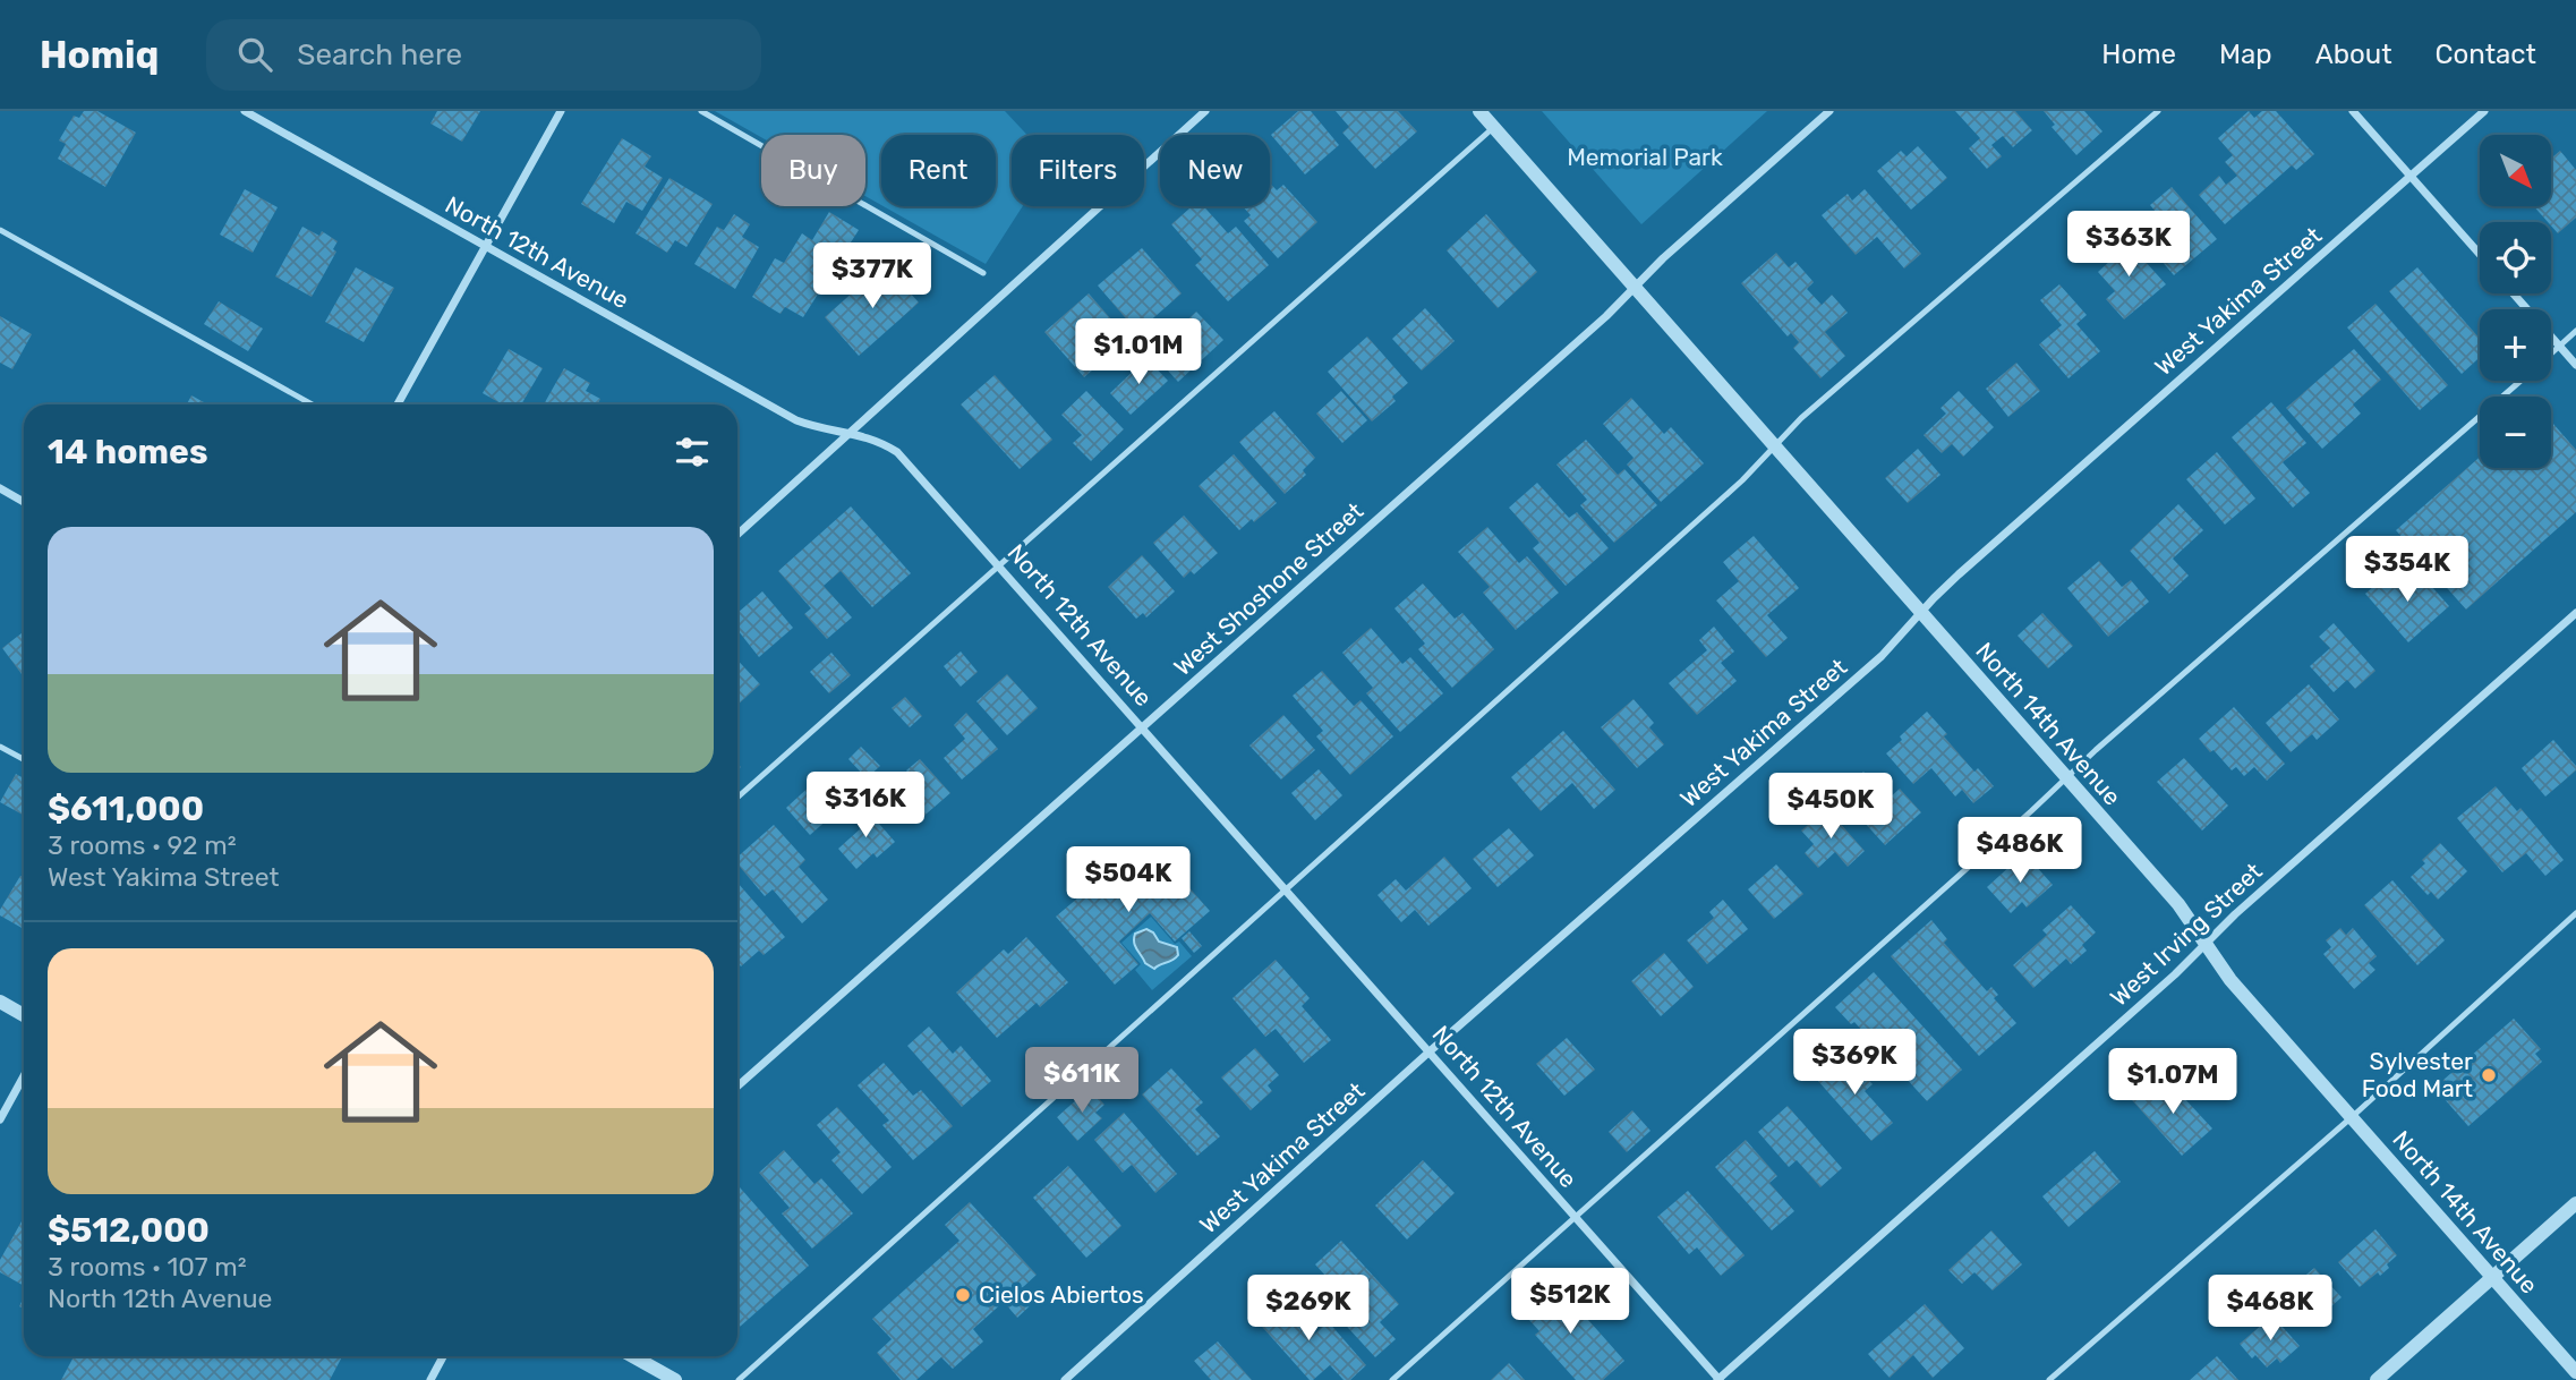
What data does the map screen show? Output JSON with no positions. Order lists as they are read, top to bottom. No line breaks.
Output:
{"streets":{"street":["North 12th Avenue","West Yakima Street","West Shoshone Street","North 14th Avenue","West Irving Street"]},"crossings":[["North 12th Avenue","West Yakima Street"],["North 12th Avenue","West Shoshone Street"],["North 12th Avenue","West Irving Street"],["West Yakima Street","North 14th Avenue"],["West Shoshone Street","North 14th Avenue"],["North 14th Avenue","West Irving Street"]],"parks":["Memorial Park"],"places":["Sylvester Food Mart","Cielos Abiertos"],"north":"bottom right","page":{"header":"Homiq","search":"Search here","nav":["Home","Map","About","Contact"],"map_buttons":["+","−"],"chip":["Buy","Rent","Filters","New"],"price":["$363K","$377K","$1.01M","$354K","$316K","$450K","$486K","$504K","$369K","$611K","$1.07M","$512K","$269K","$468K"],"heading":"14 homes","list":[{"name":"$611,000","note":"3 rooms · 92 m² · West Yakima Street"},{"name":"$512,000","note":"3 rooms · 107 m² · North 12th Avenue"}]}}
